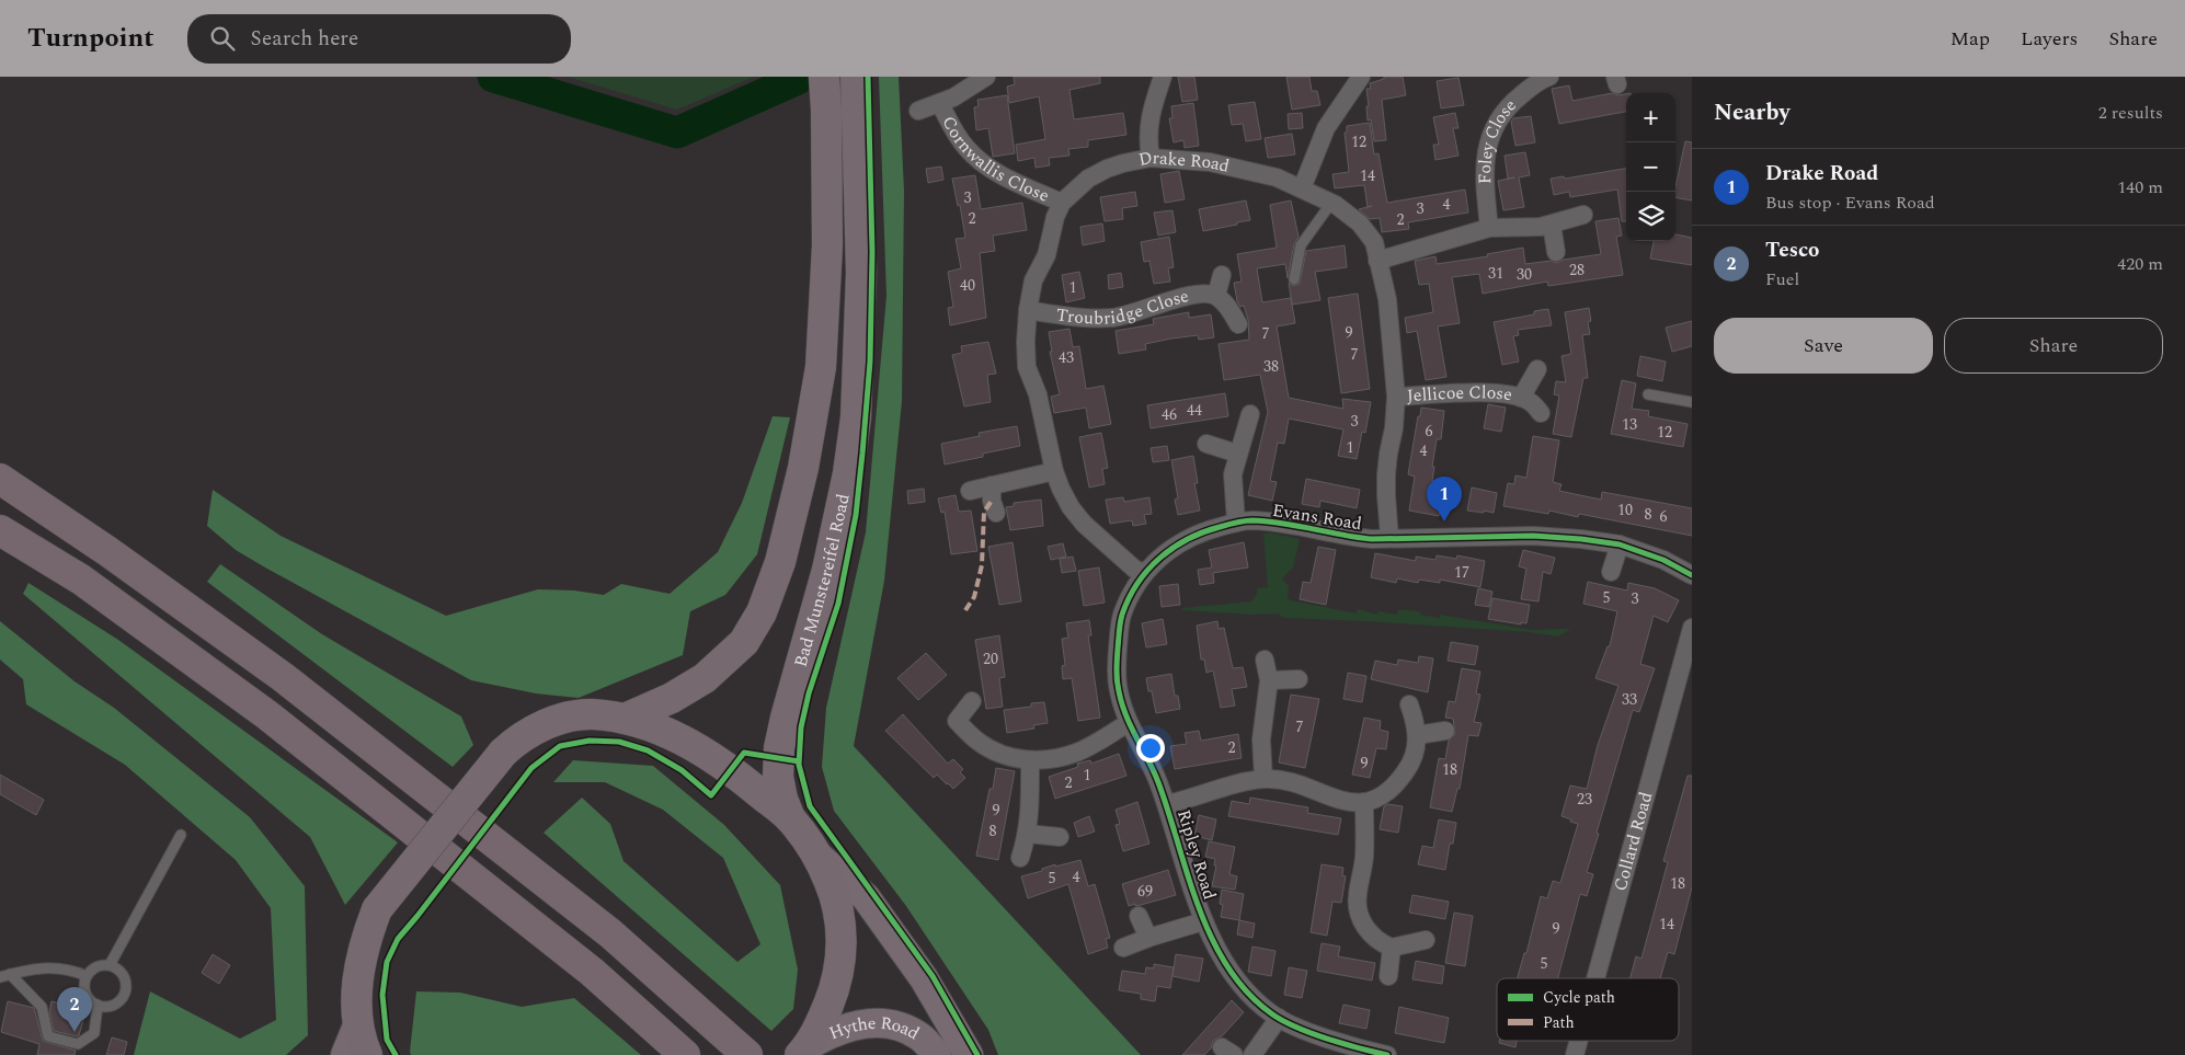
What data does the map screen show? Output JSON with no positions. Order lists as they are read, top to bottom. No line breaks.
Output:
{"streets":{"highway":["Bad Munstereifel Road"],"main road":["Hythe Road"],"street":["Foley Close","Cornwallis Close","Drake Road","Troubridge Close","Jellicoe Close","Evans Road","Collard Road","Ripley Road"]},"crossings":[["Cornwallis Close","Drake Road"],["Drake Road","Troubridge Close"],["Drake Road","Jellicoe Close"],["Drake Road","Evans Road"],["Drake Road","Ripley Road"],["Evans Road","Ripley Road"]],"house_numbers":["12","14","3","4","3","2","2","28","31","30","40","1","9","7","7","43","38","44","46","3","13","6","12","1","4","10","8","6","17","5","3","20","33","7","2","9","18","1","2","23","9","8","4","5","18","69","14","9","5"],"legend":["Cycle path","Path"],"page":{"header":"Turnpoint","search":"Search here","nav":["Map","Layers","Share"],"heading":["Nearby","2 results"],"map_buttons":["+","−"],"list":[{"mark":"1","name":"Drake Road","note":"Bus stop · Evans Road","value":"140 m"},{"mark":"2","name":"Tesco","note":"Fuel","value":"420 m"}],"buttons":["Save","Share"],"pins":["1","2"]}}
